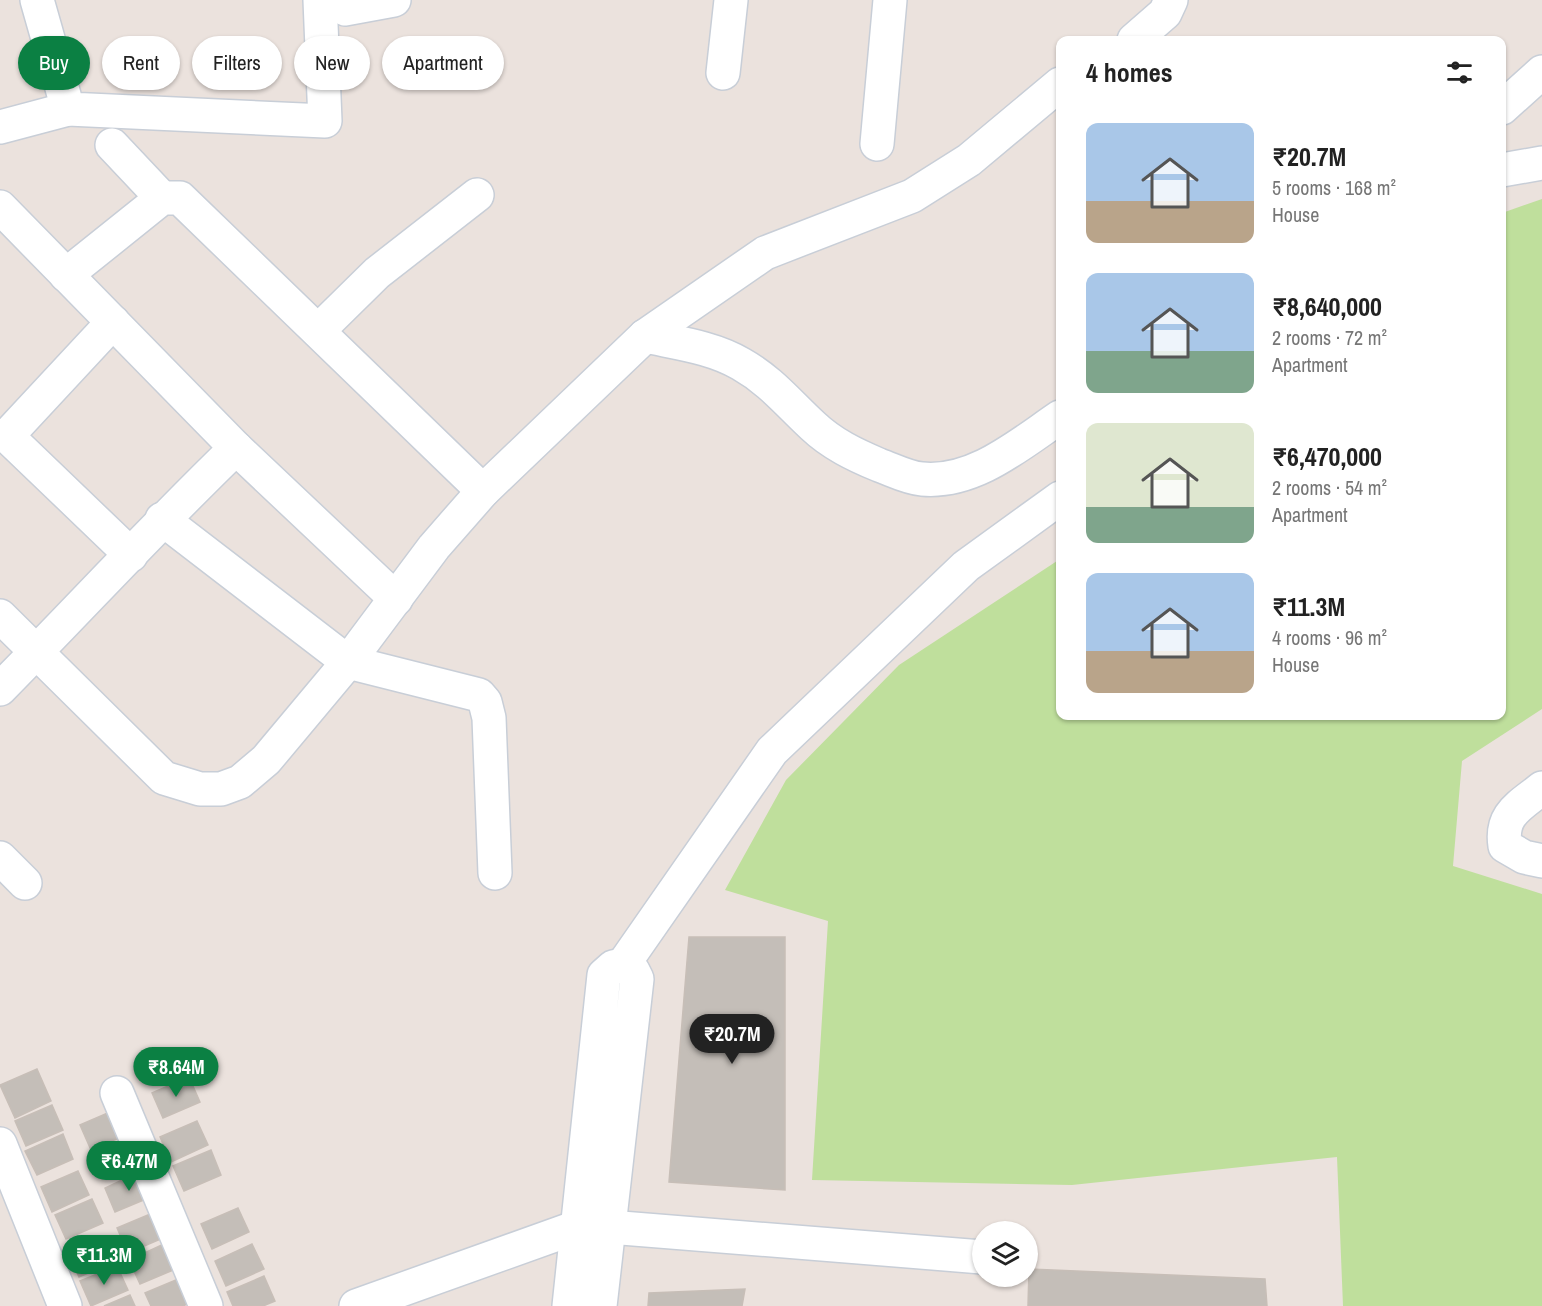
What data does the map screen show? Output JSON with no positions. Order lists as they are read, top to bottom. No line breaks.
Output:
{"page":{"chip":["Buy","Rent","Filters","New","Apartment"],"heading":"4 homes","list":[{"name":"₹20.7M","note":"5 rooms · 168 m² · House"},{"name":"₹8,640,000","note":"2 rooms · 72 m² · Apartment"},{"name":"₹6,470,000","note":"2 rooms · 54 m² · Apartment"},{"name":"₹11.3M","note":"4 rooms · 96 m² · House"}],"price":["₹20.7M","₹8.64M","₹6.47M","₹11.3M"]}}
